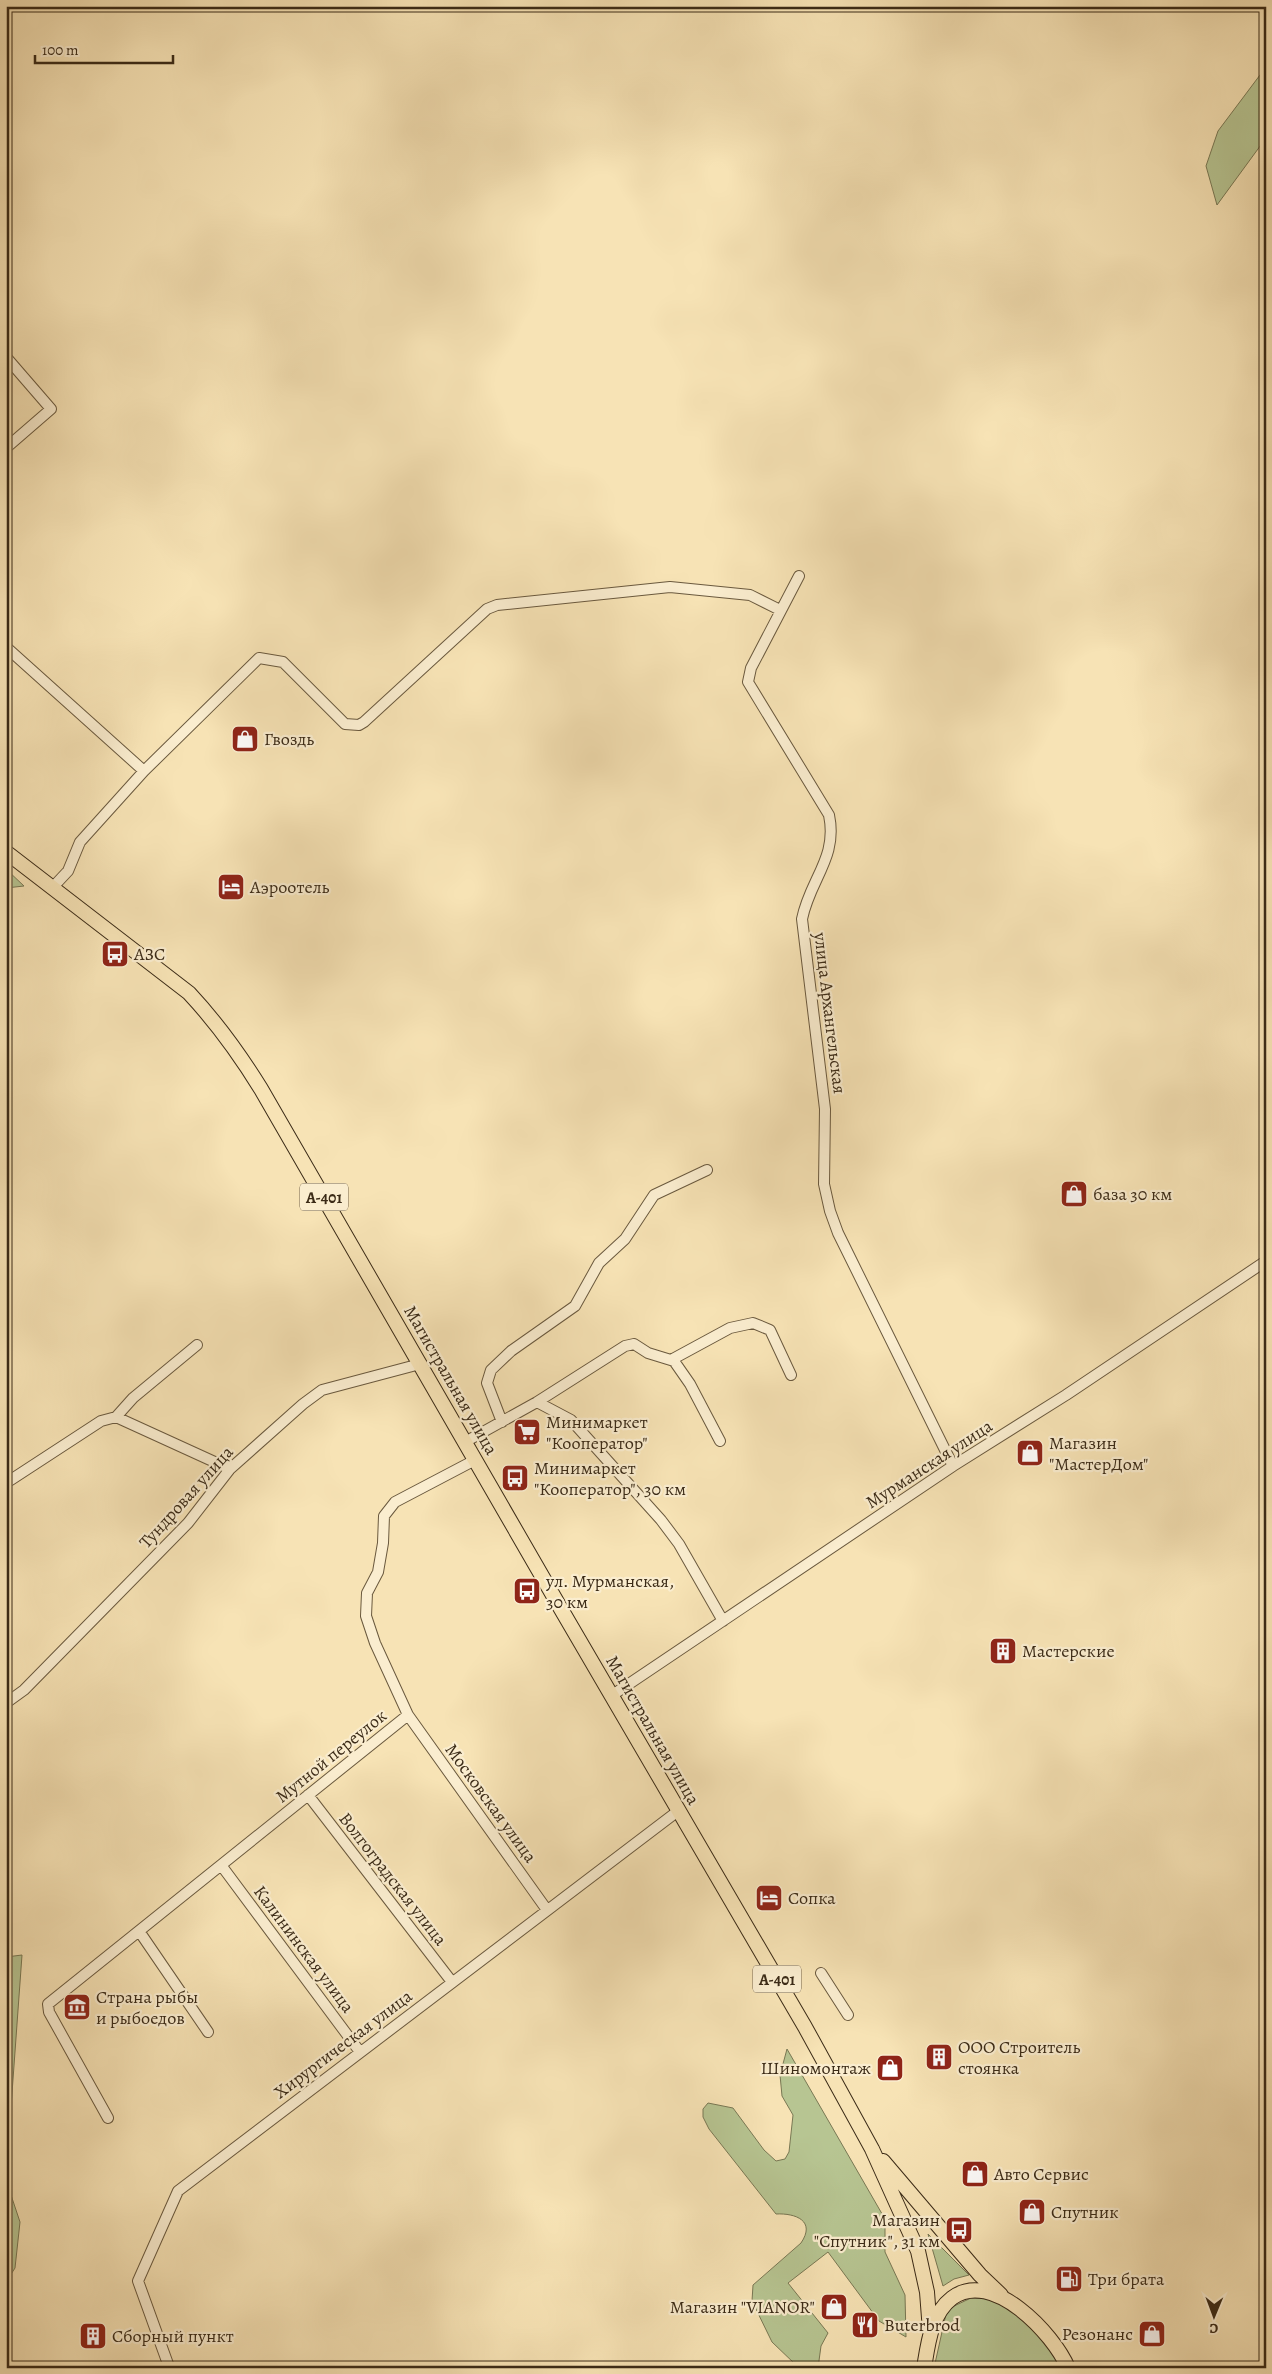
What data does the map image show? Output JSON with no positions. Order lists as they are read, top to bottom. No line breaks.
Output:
{"streets":{"main road":["А-401","Магистральная улица"],"street":["улица Архангельская","Мурманская улица","Тундровая улица","Мутной переулок","Московская улица","Волгоградская улица","Калининская улица","Хирургическая улица"]},"crossings":[["улица Архангельская","Мурманская улица"],["А-401","Магистральная улица"],["Магистральная улица","Мурманская улица"],["Магистральная улица","Тундровая улица"],["Магистральная улица","Мутной переулок"],["Магистральная улица","Хирургическая улица"],["Мутной переулок","Московская улица"],["Мутной переулок","Волгоградская улица"],["Мутной переулок","Калининская улица"],["Московская улица","Хирургическая улица"],["Волгоградская улица","Хирургическая улица"],["Калининская улица","Хирургическая улица"]],"places":{"shop":["Гвоздь","база 30 км","Магазин \"МастерДом\"","Шиномонтаж","Авто Сервис","Спутник","Магазин \"VIANOR\"","Резонанс"],"hotel":["Аэроотель","Сопка"],"bus stop":["АЗС","Минимаркет \"Кооператор\", 30 км","ул. Мурманская, 30 км","Магазин \"Спутник\", 31 км"],"supermarket":["Минимаркет \"Кооператор\""],"building":["Мастерские","ООО Строитель стоянка","Сборный пункт"],"museum":["Страна рыбы и рыбоедов"],"fuel station":["Три брата"],"restaurant":["Buterbrod"]},"scale_bar":"100 m","north":"bottom"}
